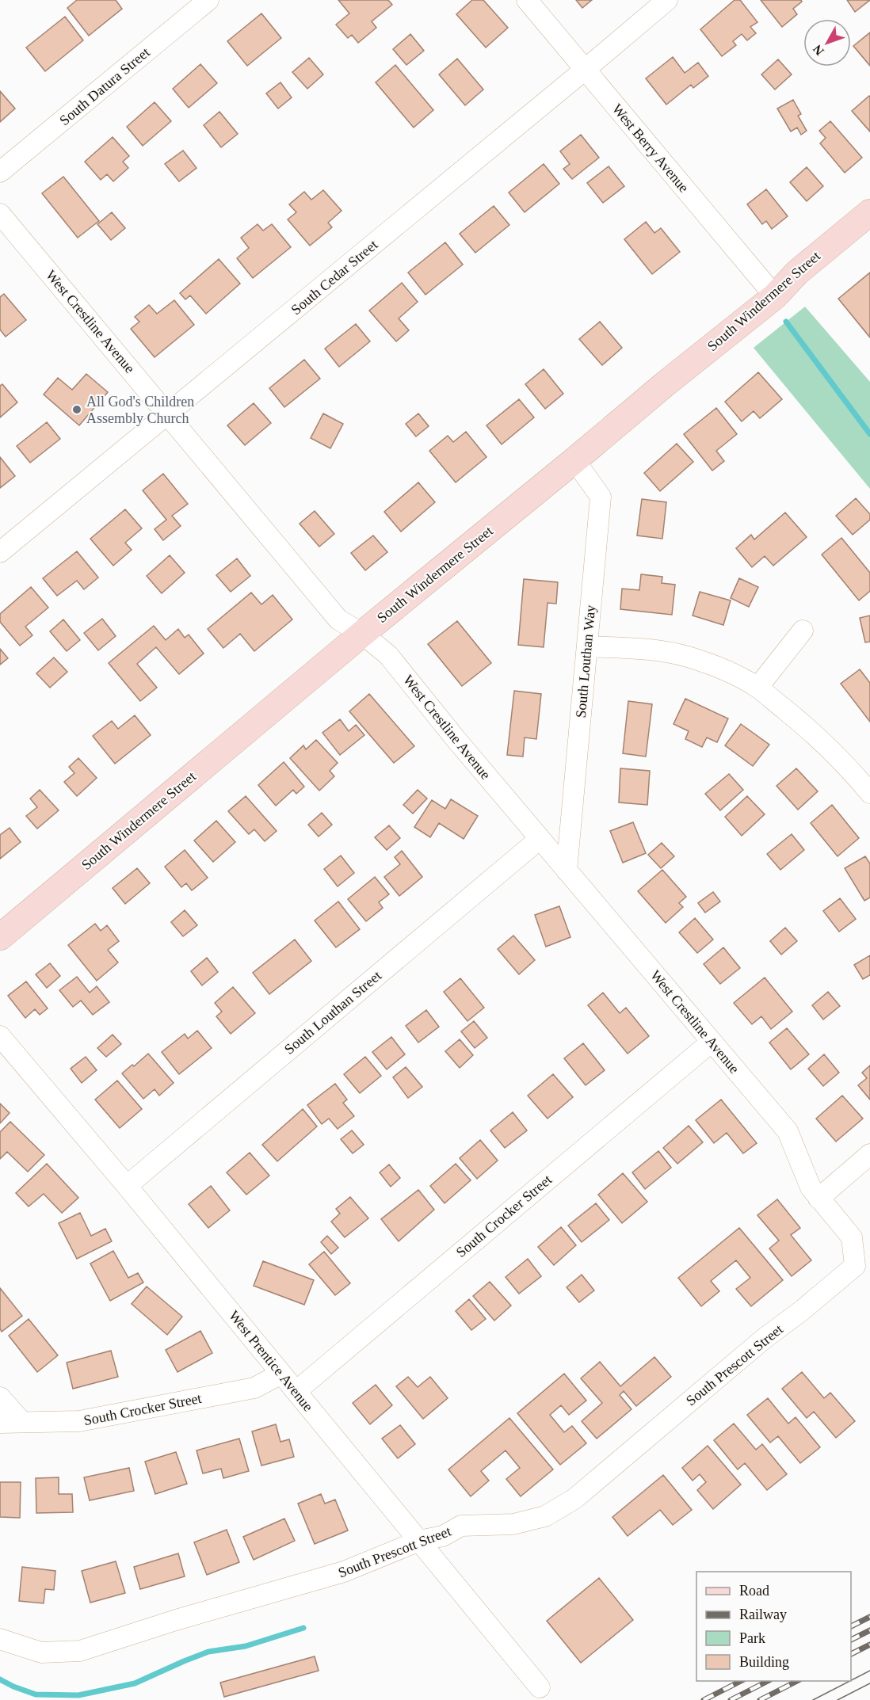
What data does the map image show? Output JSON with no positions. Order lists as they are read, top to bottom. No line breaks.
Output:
{"streets":{"street":["South Datura Street","West Berry Avenue","South Cedar Street","South Windermere Street","West Crestline Avenue","South Louthan Way","South Louthan Street","South Crocker Street","West Prentice Avenue","South Prescott Street"]},"crossings":[["West Berry Avenue","South Cedar Street"],["West Berry Avenue","South Windermere Street"],["South Cedar Street","West Crestline Avenue"],["South Windermere Street","West Crestline Avenue"],["South Windermere Street","South Louthan Way"],["West Crestline Avenue","South Louthan Way"],["West Crestline Avenue","South Louthan Street"],["West Crestline Avenue","South Crocker Street"],["West Crestline Avenue","South Prescott Street"],["South Louthan Street","West Prentice Avenue"],["South Crocker Street","West Prentice Avenue"],["West Prentice Avenue","South Prescott Street"]],"places":["All God's Children Assembly Church"],"legend":["Road","Railway","Park","Building"],"north":"bottom left"}
